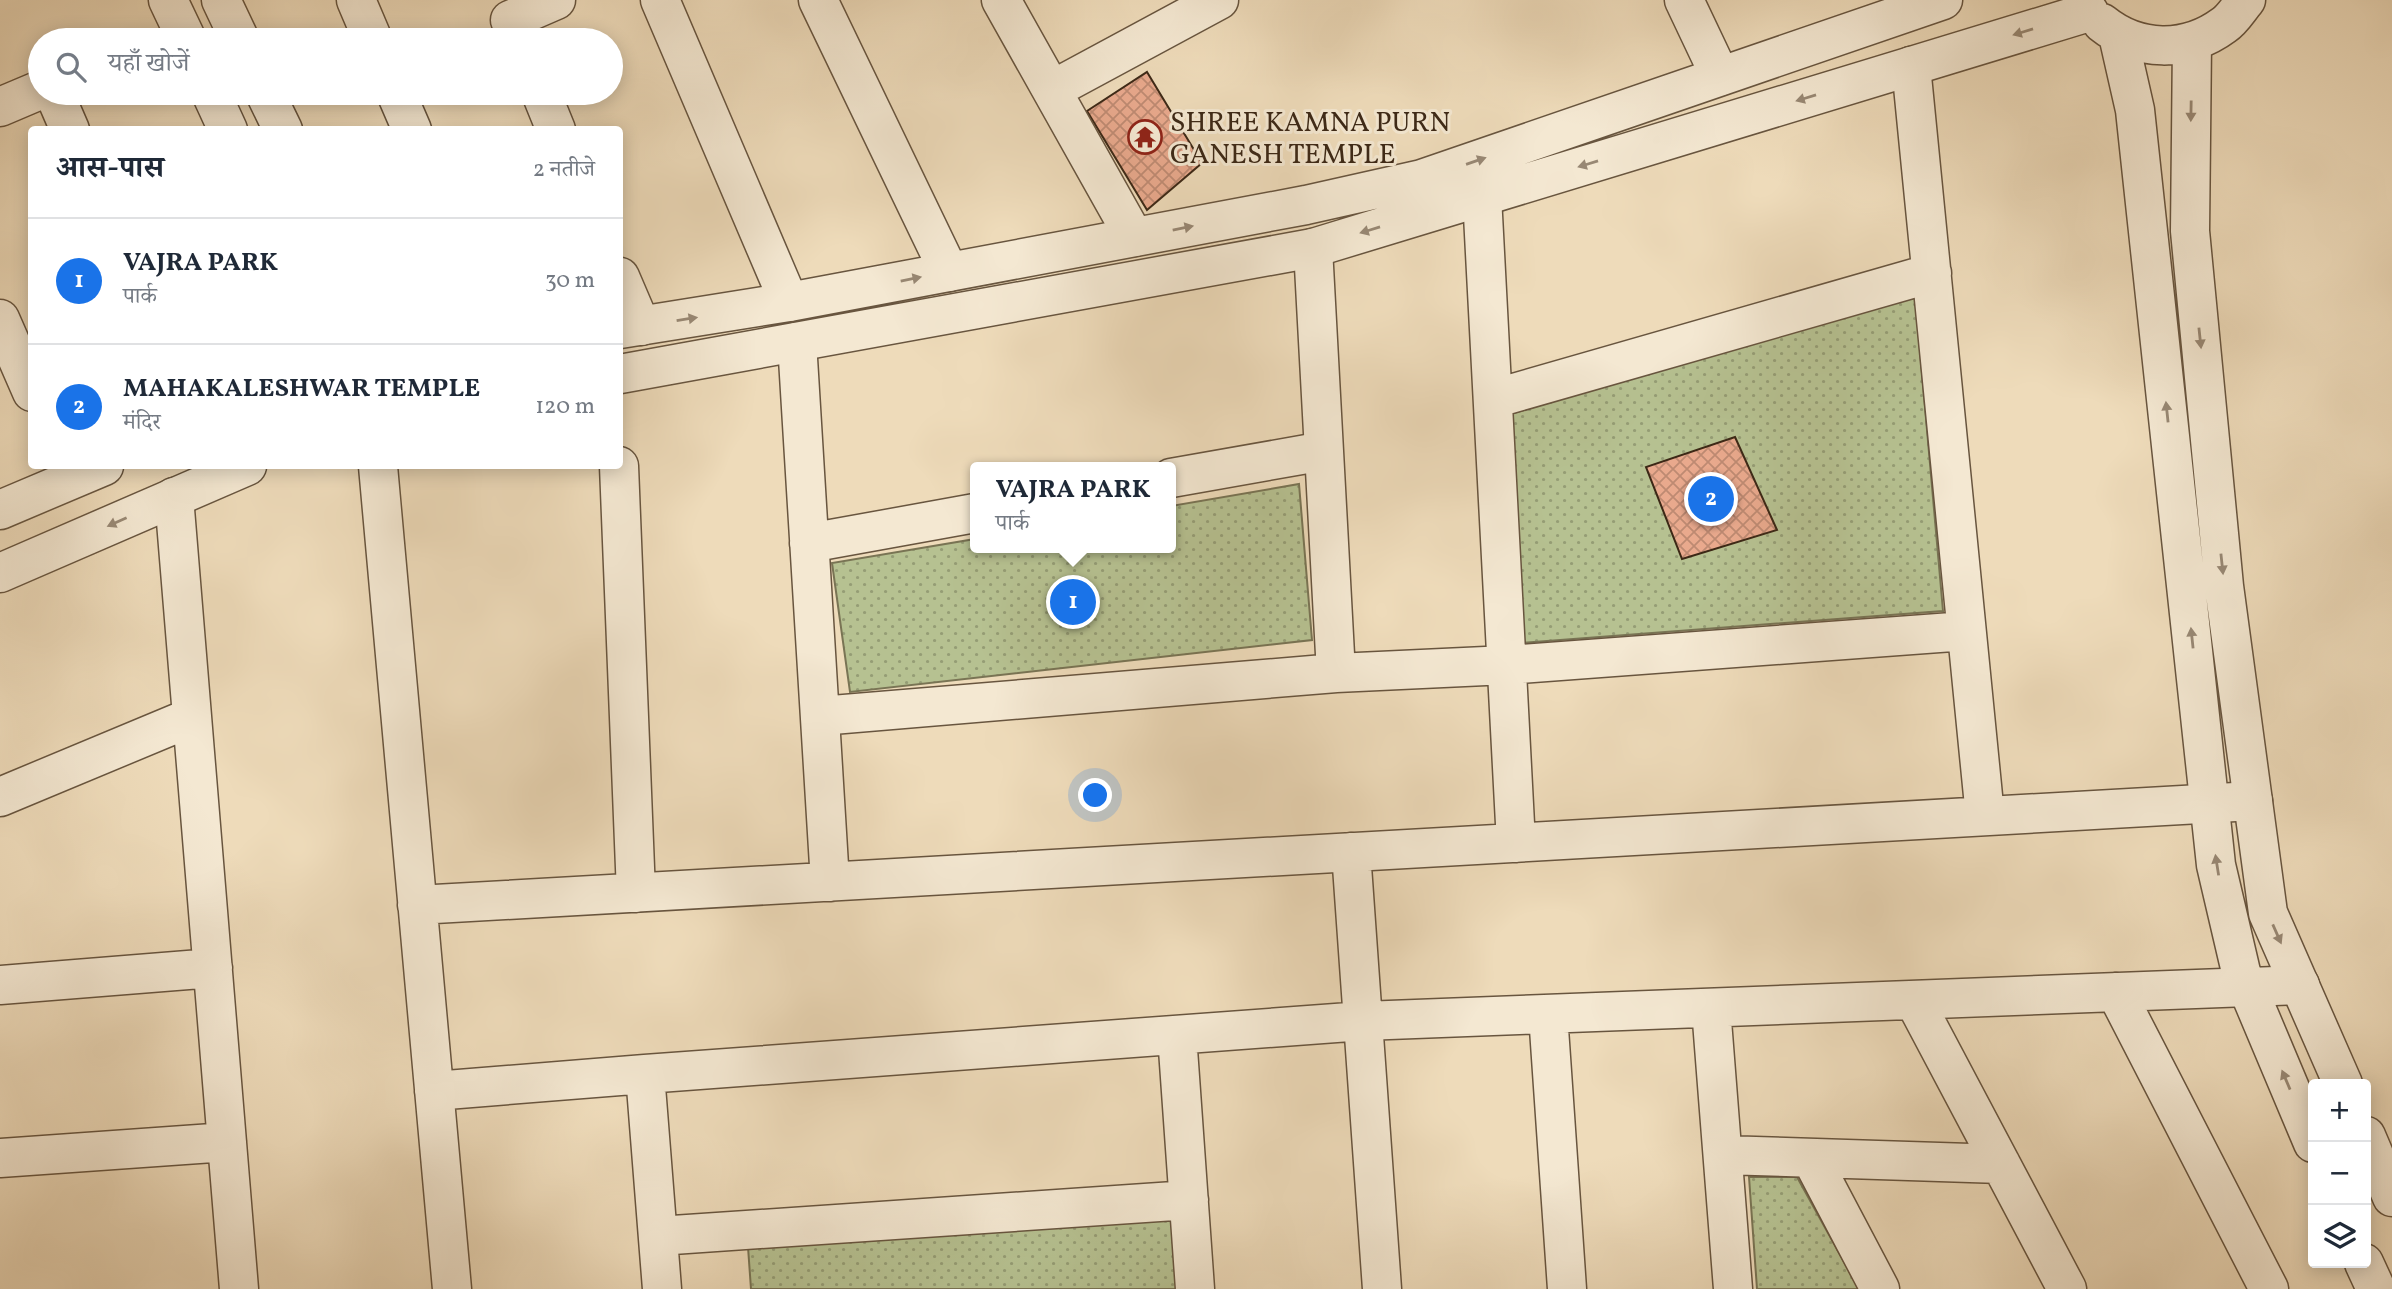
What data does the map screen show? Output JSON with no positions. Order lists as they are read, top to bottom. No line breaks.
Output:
{"places":{"temple":["SHREE KAMNA PURN GANESH TEMPLE"]},"page":{"search":"यहाँ खोजें","heading":["आस-पास","2 नतीजे"],"list":[{"mark":"1","name":"VAJRA PARK","note":"पार्क","value":"30 m"},{"mark":"2","name":"MAHAKALESHWAR TEMPLE","note":"मंदिर","value":"120 m"}],"popup":["VAJRA PARK","पार्क"],"pins":["2","1"],"map_buttons":["+","−"]}}
